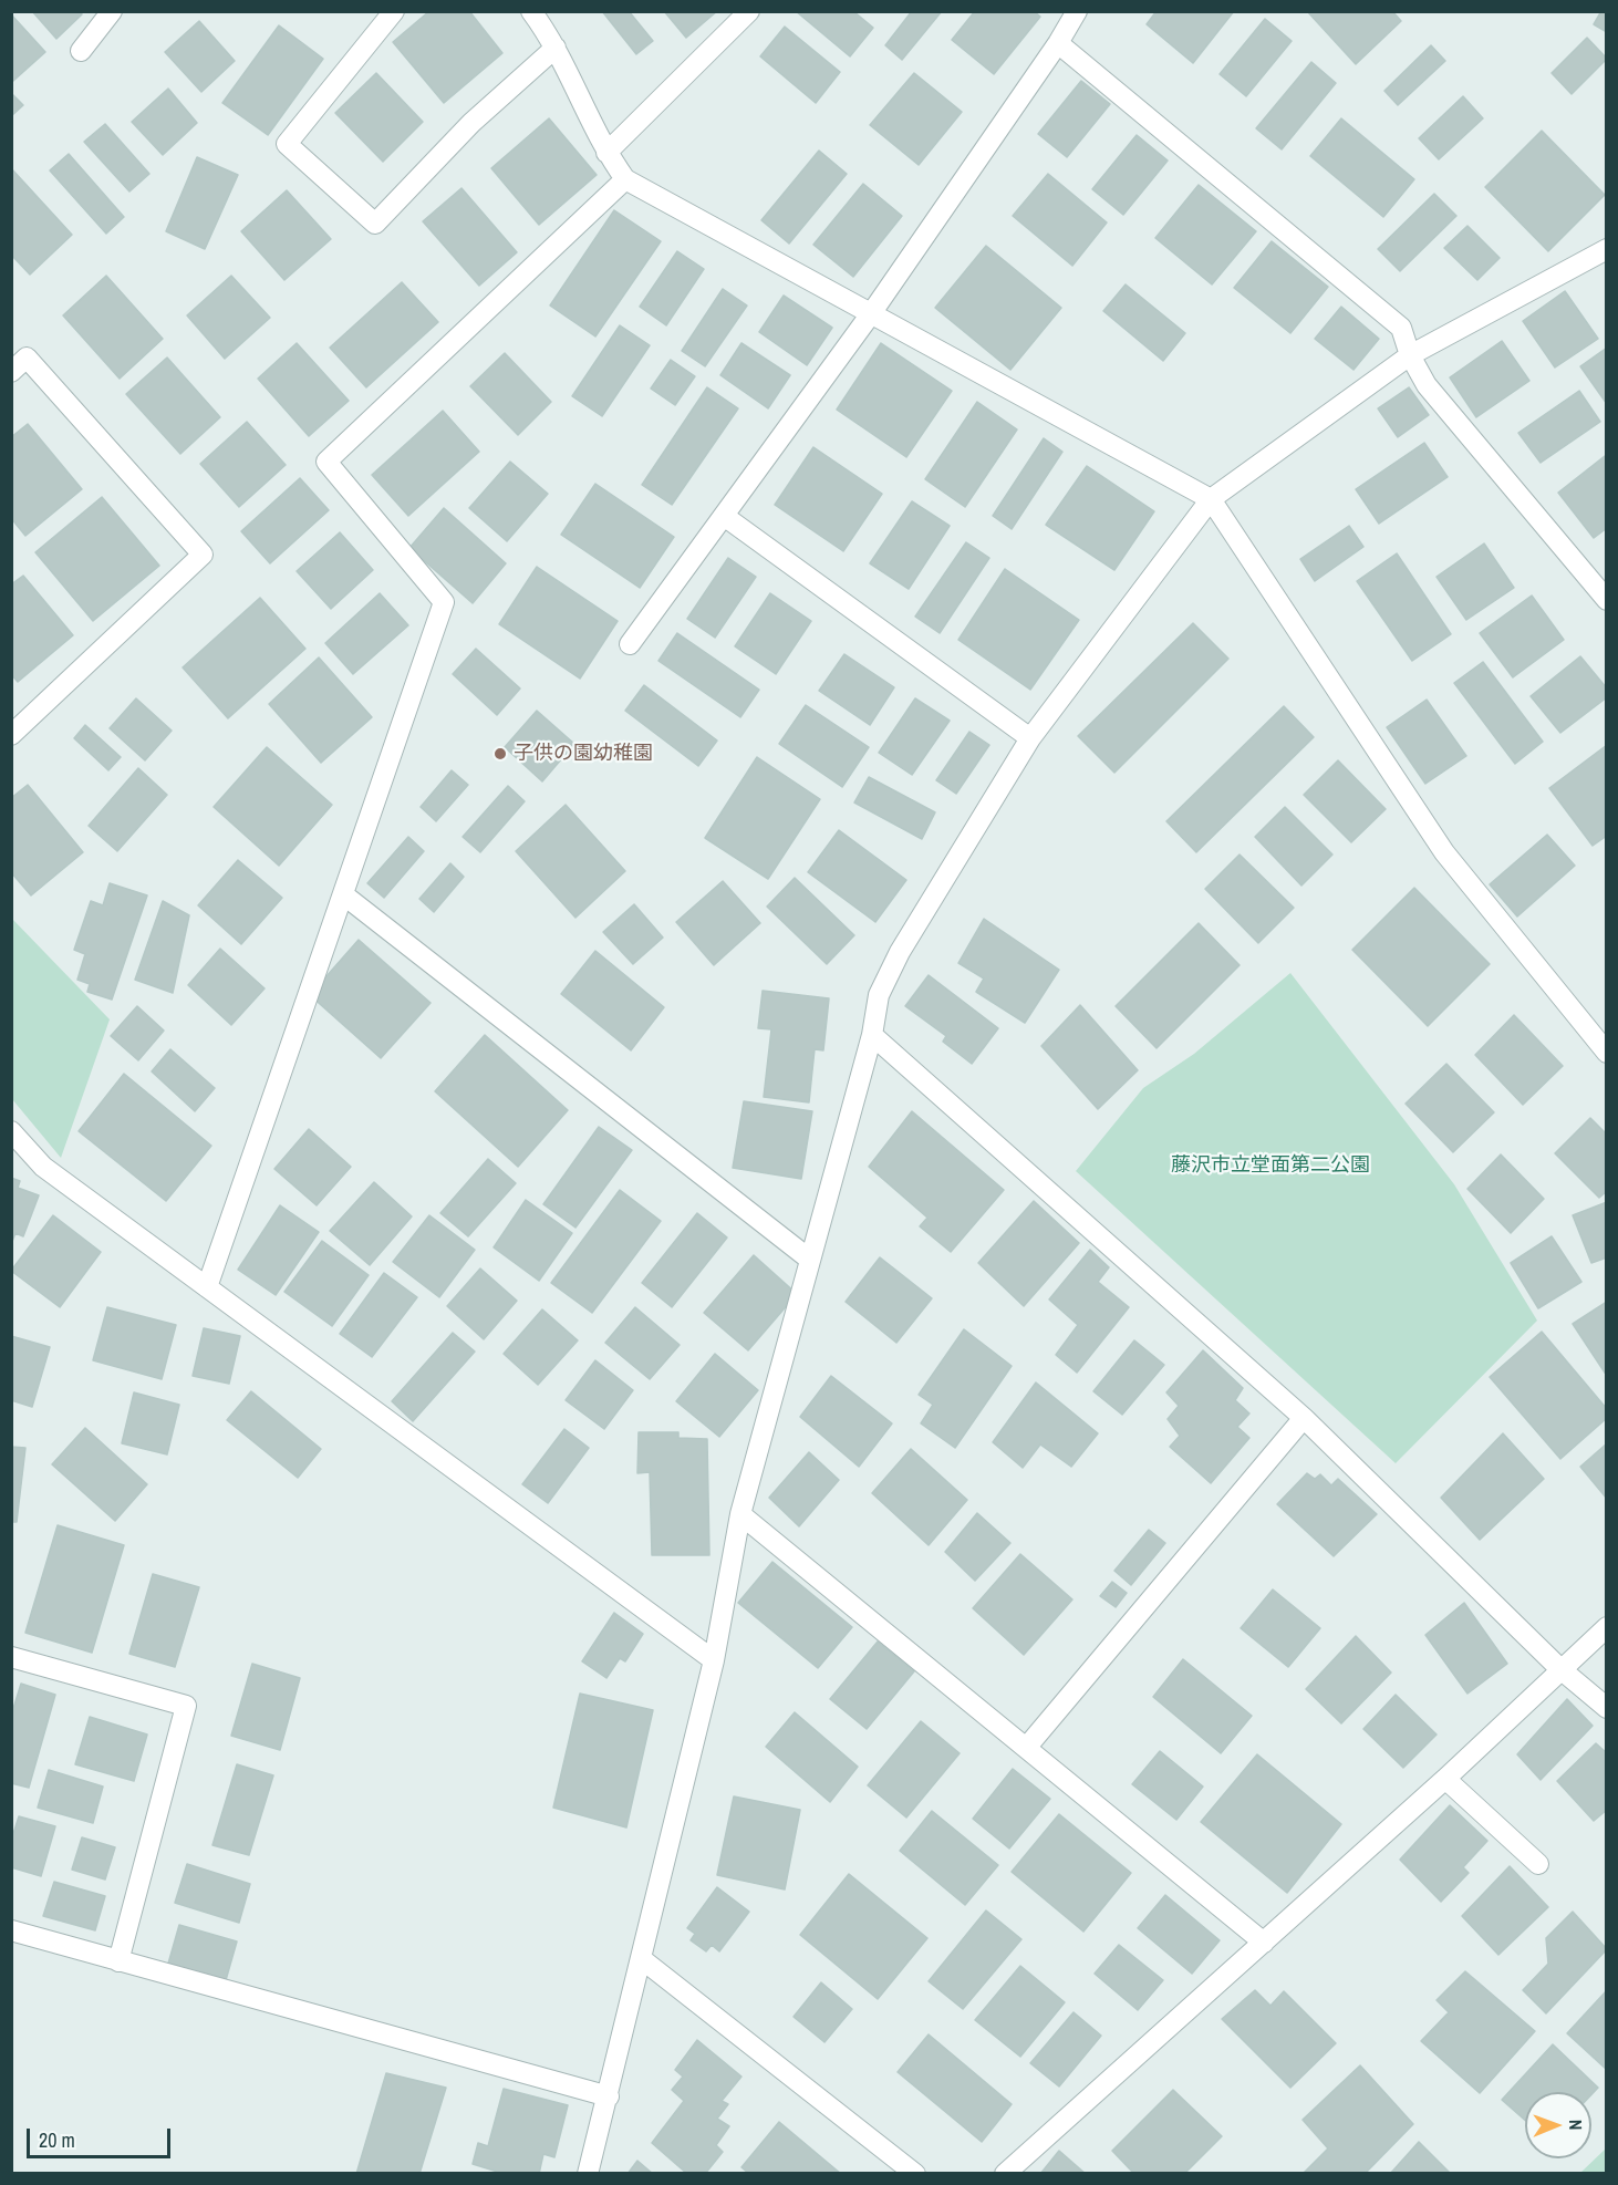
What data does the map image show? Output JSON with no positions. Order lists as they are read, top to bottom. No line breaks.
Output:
{"parks":["藤沢市立堂面第二公園"],"places":["子供の園幼稚園"],"scale_bar":"20 m","north":"right"}
